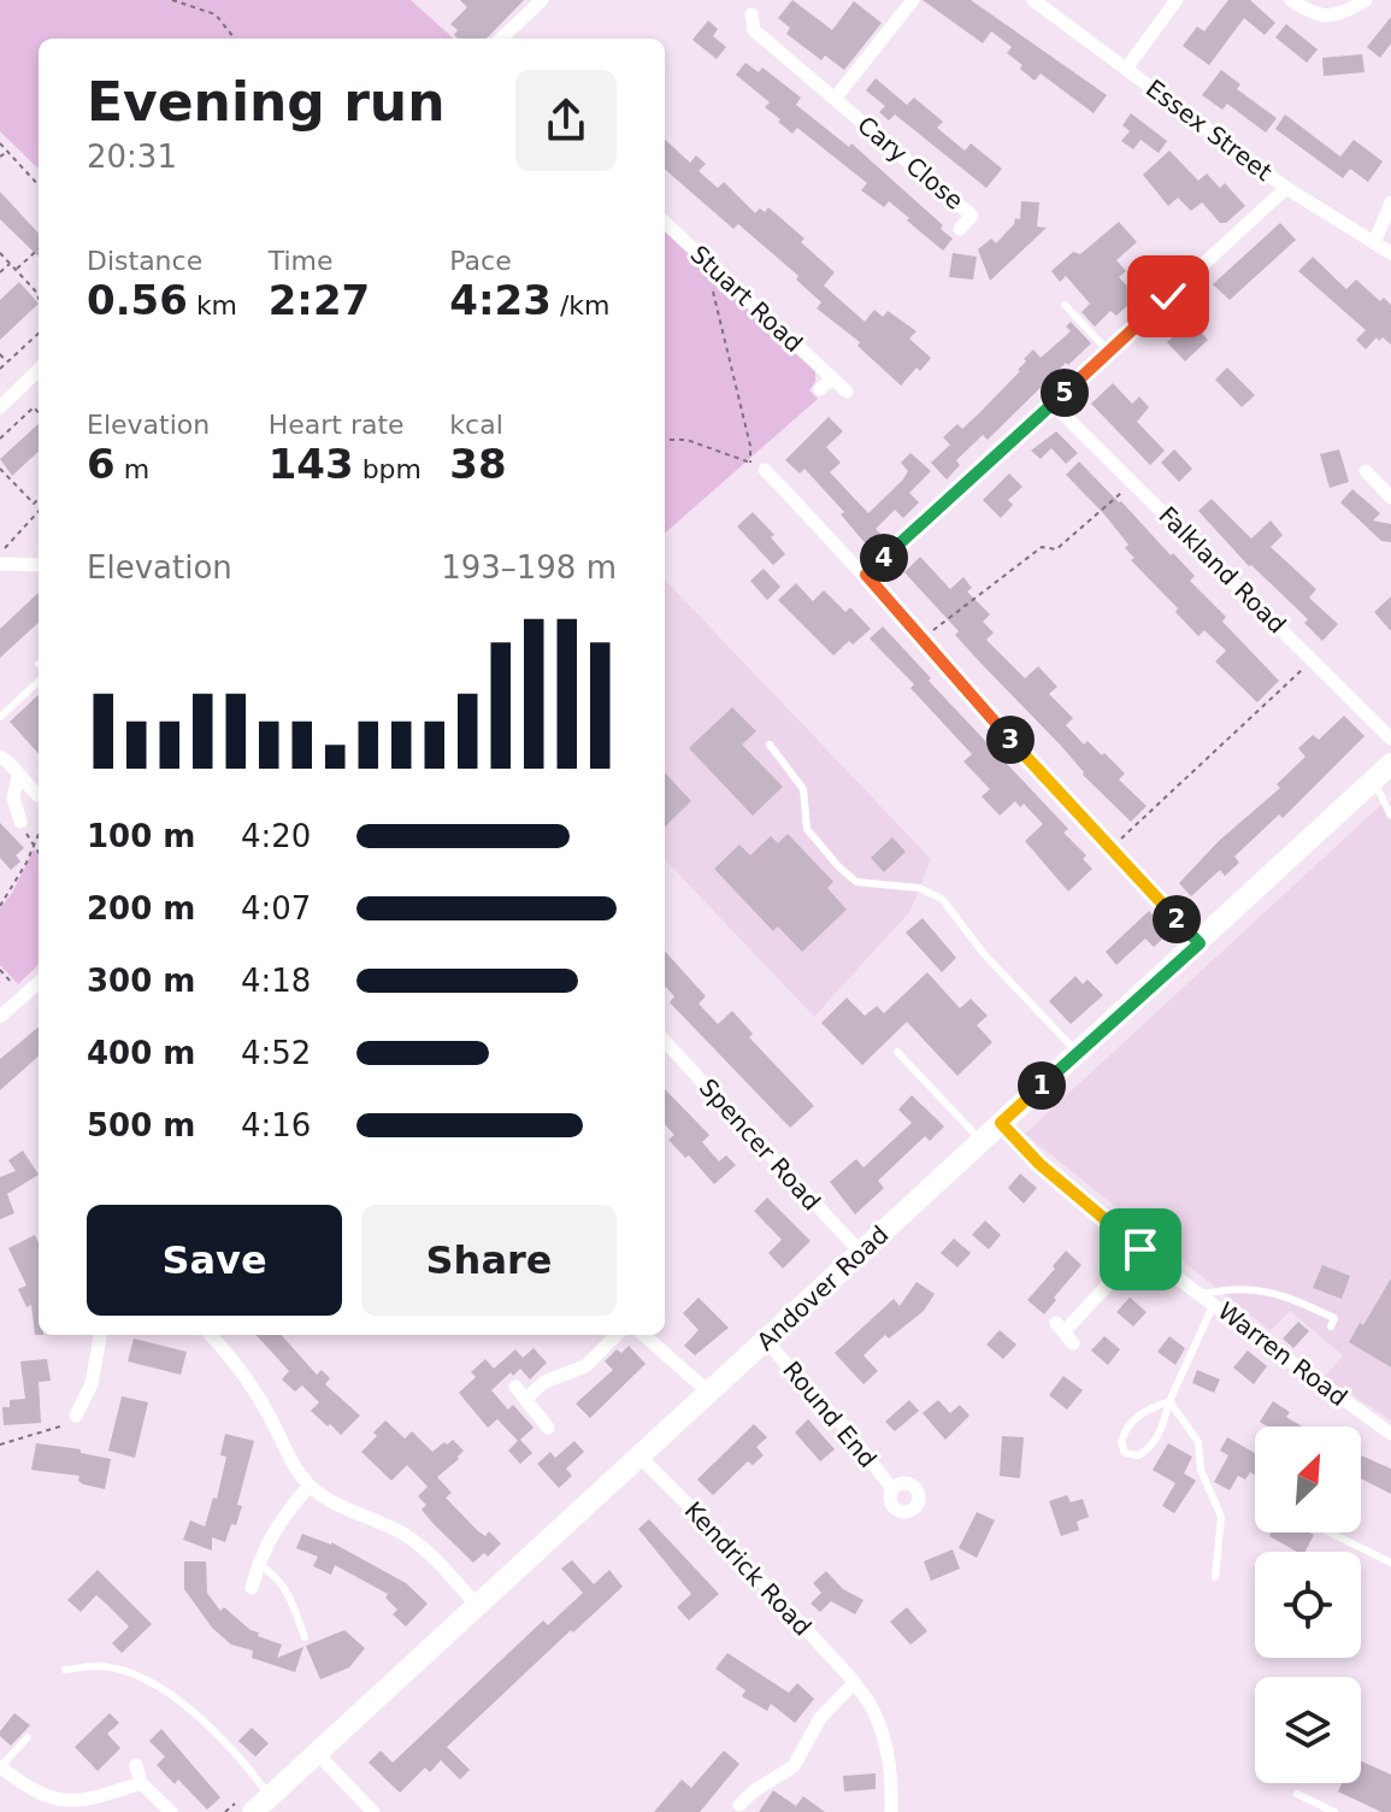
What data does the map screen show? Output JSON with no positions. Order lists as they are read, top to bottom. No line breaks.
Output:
{"streets":{"main road":["Andover Road"],"street":["Essex Street","Cary Close","Stuart Road","Falkland Road","Spencer Road","Warren Road","Round End","Kendrick Road"]},"crossings":[["Spencer Road","Andover Road"],["Andover Road","Warren Road"],["Andover Road","Round End"],["Andover Road","Kendrick Road"]],"north":"top right","page":{"heading":["Evening run","20:31"],"stats":[["Distance","0.56 km"],["Time","2:27"],["Pace","4:23 /km"],["Elevation","6 m"],["Heart rate","143 bpm"],["kcal","38"]],"pins":["5","4","3","2","1"],"chart":["Elevation","193–198 m"],"list":[{"name":"100 m","note":"4:20"},{"name":"200 m","note":"4:07"},{"name":"300 m","note":"4:18"},{"name":"400 m","note":"4:52"},{"name":"500 m","note":"4:16"}],"buttons":["Save","Share"]}}
